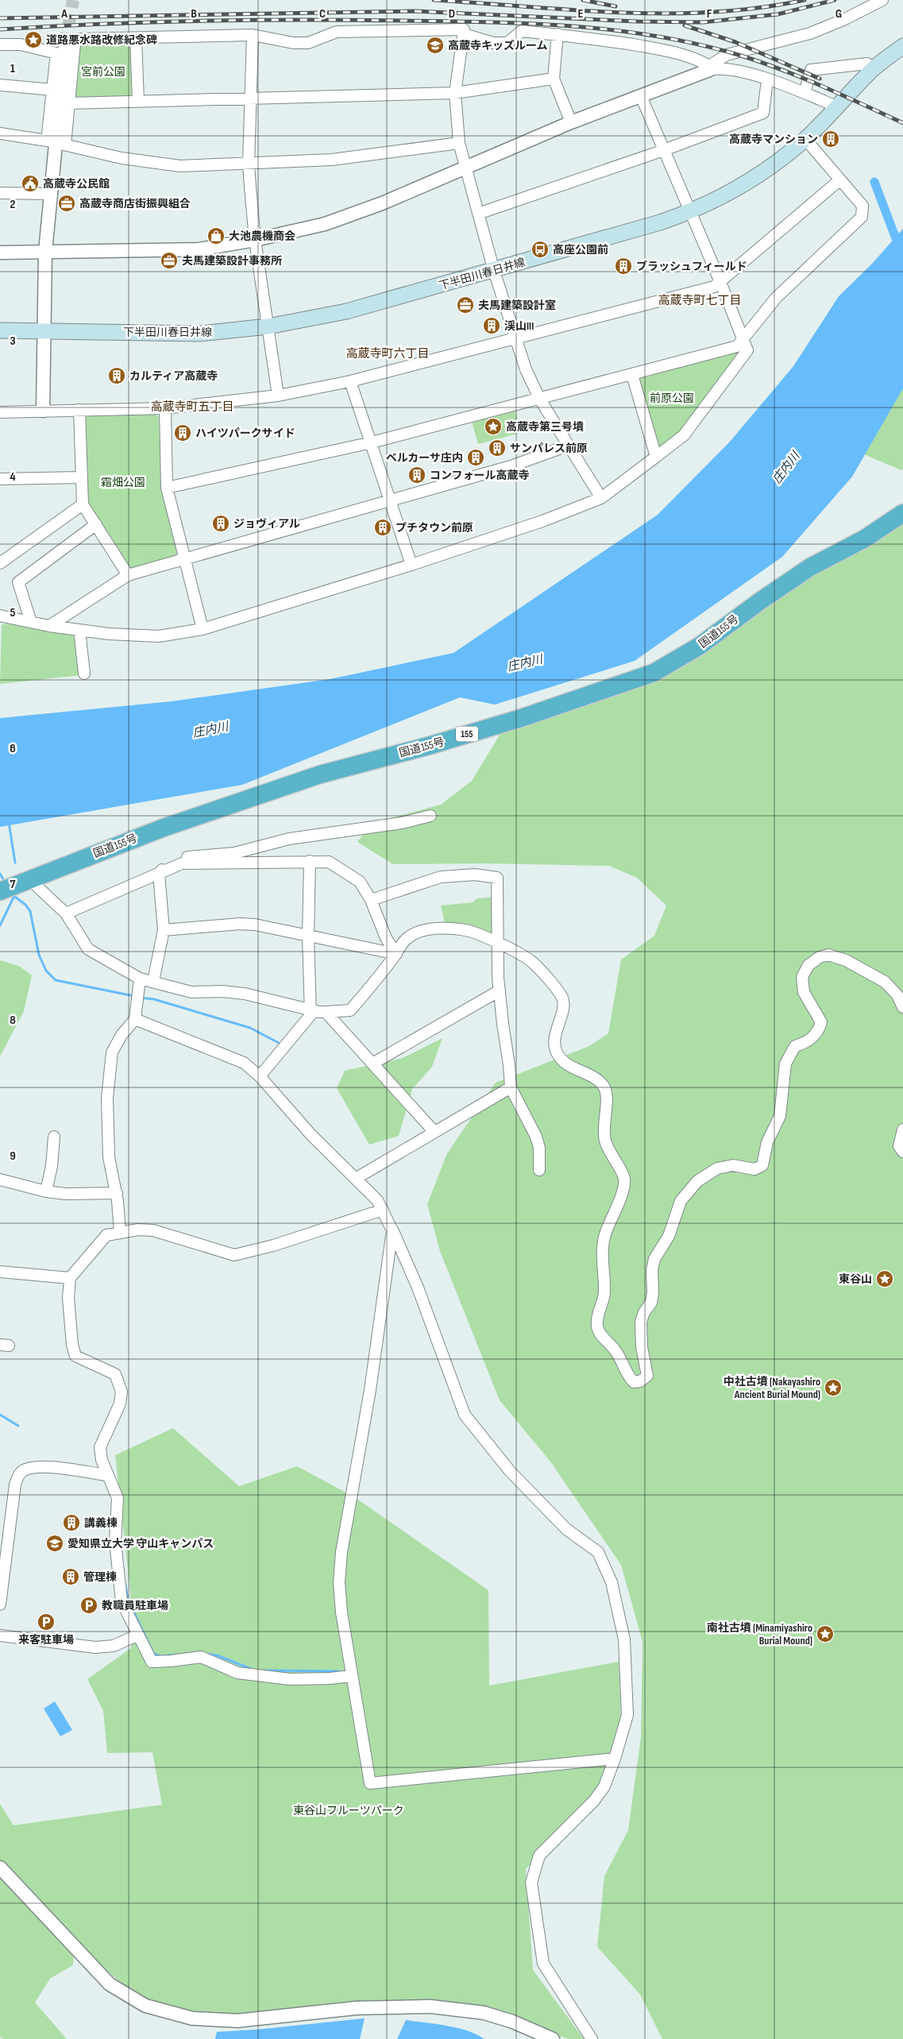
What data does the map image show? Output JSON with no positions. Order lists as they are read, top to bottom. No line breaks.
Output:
{"streets":{"highway":["国道155号","155"],"main road":["下半田川春日井線"]},"districts":["高蔵寺町七丁目","高蔵寺町六丁目","高蔵寺町五丁目"],"water":["庄内川"],"parks":["宮前公園","前原公園","霜畑公園","東谷山フルーツパーク"],"places":{"place":["道路悪水路改修紀念碑","高蔵寺第三号墳","東谷山","中社古墳 (Nakayashiro Ancient Burial Mound)","南社古墳 (Minamiyashiro Burial Mound)"],"school or university":["高蔵寺キッズルーム","愛知県立大学 守山キャンパス"],"building":["高蔵寺マンション","ブラッシュフィールド","渓山III","カルティア高蔵寺","ハイツパークサイド","サンパレス前原","ベルカーサ庄内","コンフォール高蔵寺","ジョヴィアル","プチタウン前原","講義棟","管理棟"],"public building":["高蔵寺公民館"],"office":["高蔵寺商店街振興組合","夫馬建築設計事務所","夫馬建築設計室"],"shop":["大池農機商会"],"bus stop":["高座公園前"],"parking":["教職員駐車場","来客駐車場"]},"grid":{"columns":["A","B","C","D","E","F","G"],"rows":["1","2","3","4","5","6","7","8","9"]}}
